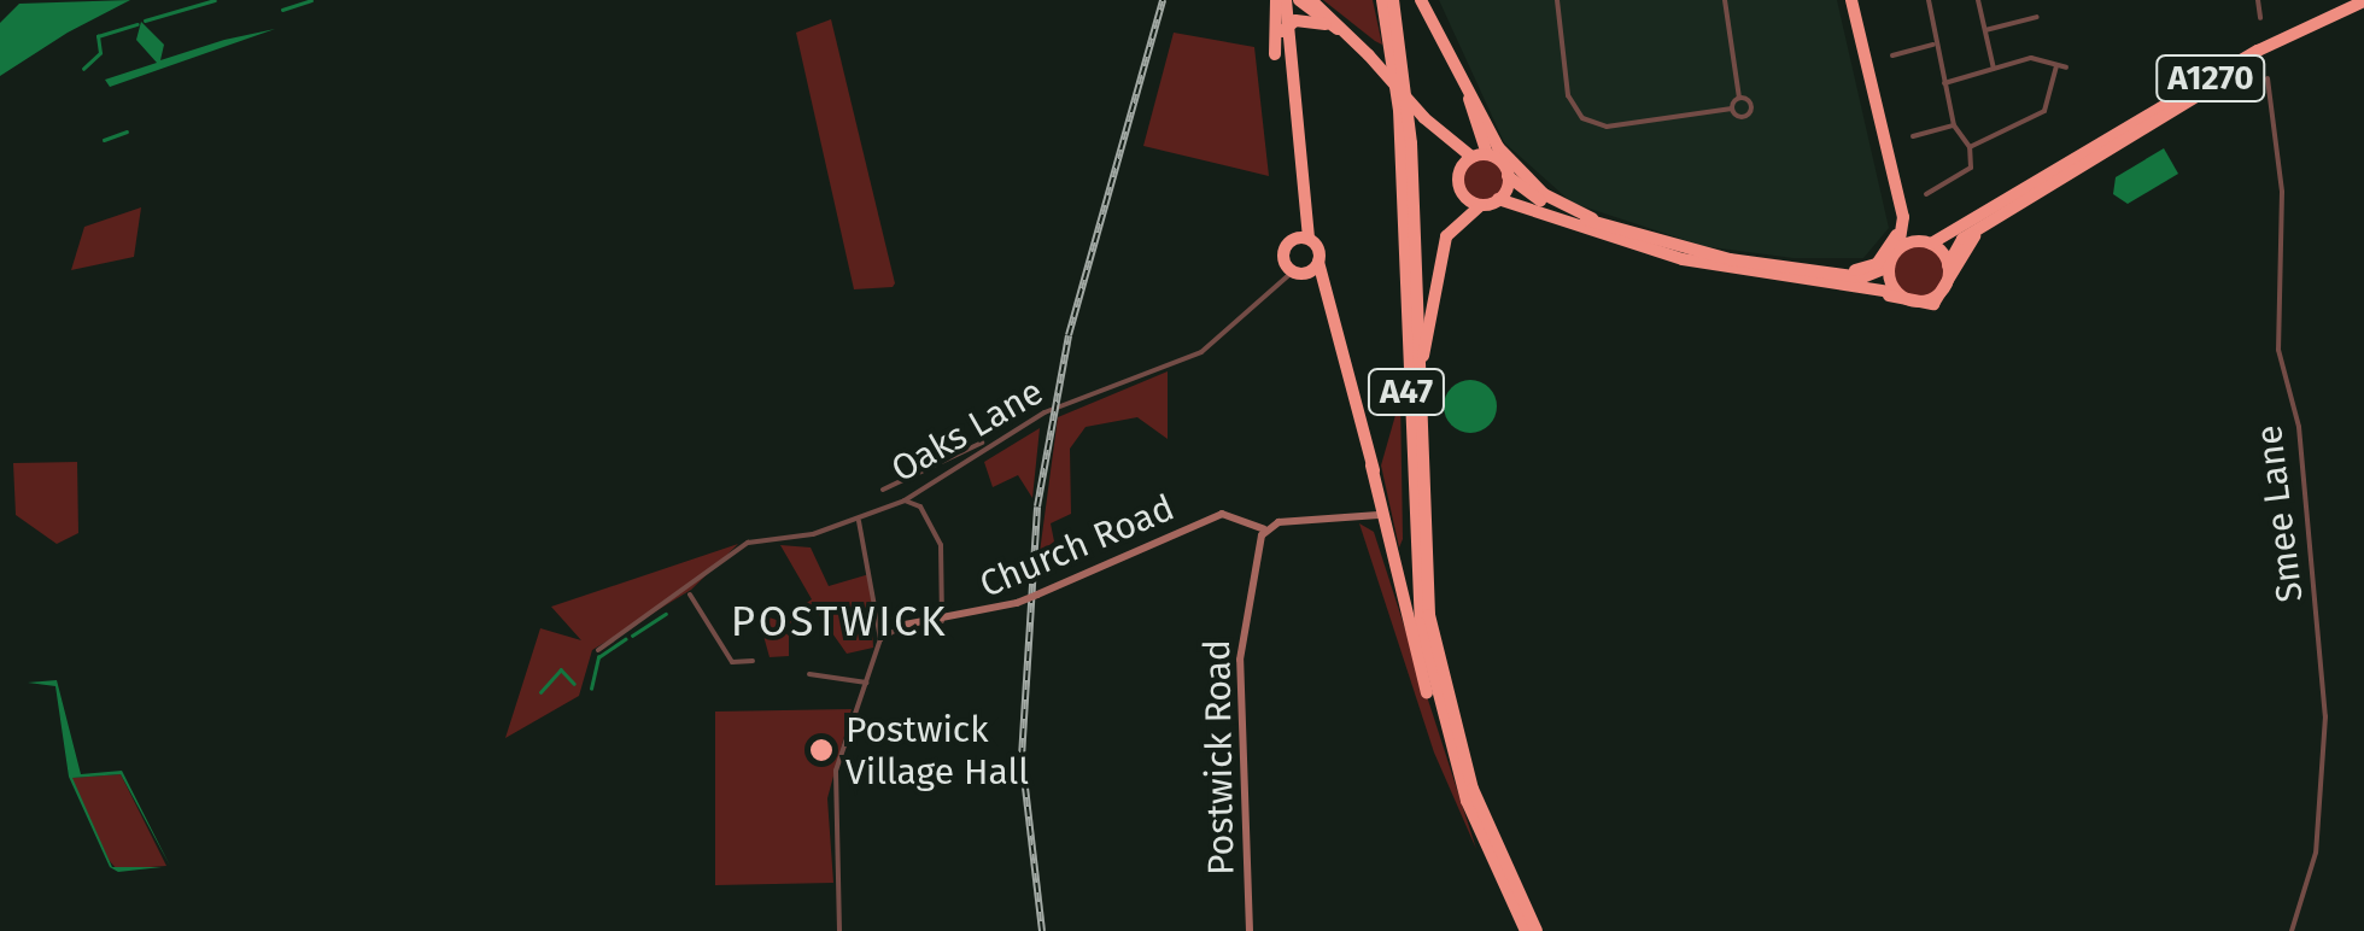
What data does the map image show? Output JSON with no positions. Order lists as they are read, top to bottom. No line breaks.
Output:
{"streets":{"highway":["A1270","A47"],"street":["Oaks Lane","Smee Lane","Church Road","Postwick Road"]},"crossings":[["Church Road","Postwick Road"]],"districts":["POSTWICK"],"places":["Postwick Village Hall"]}
